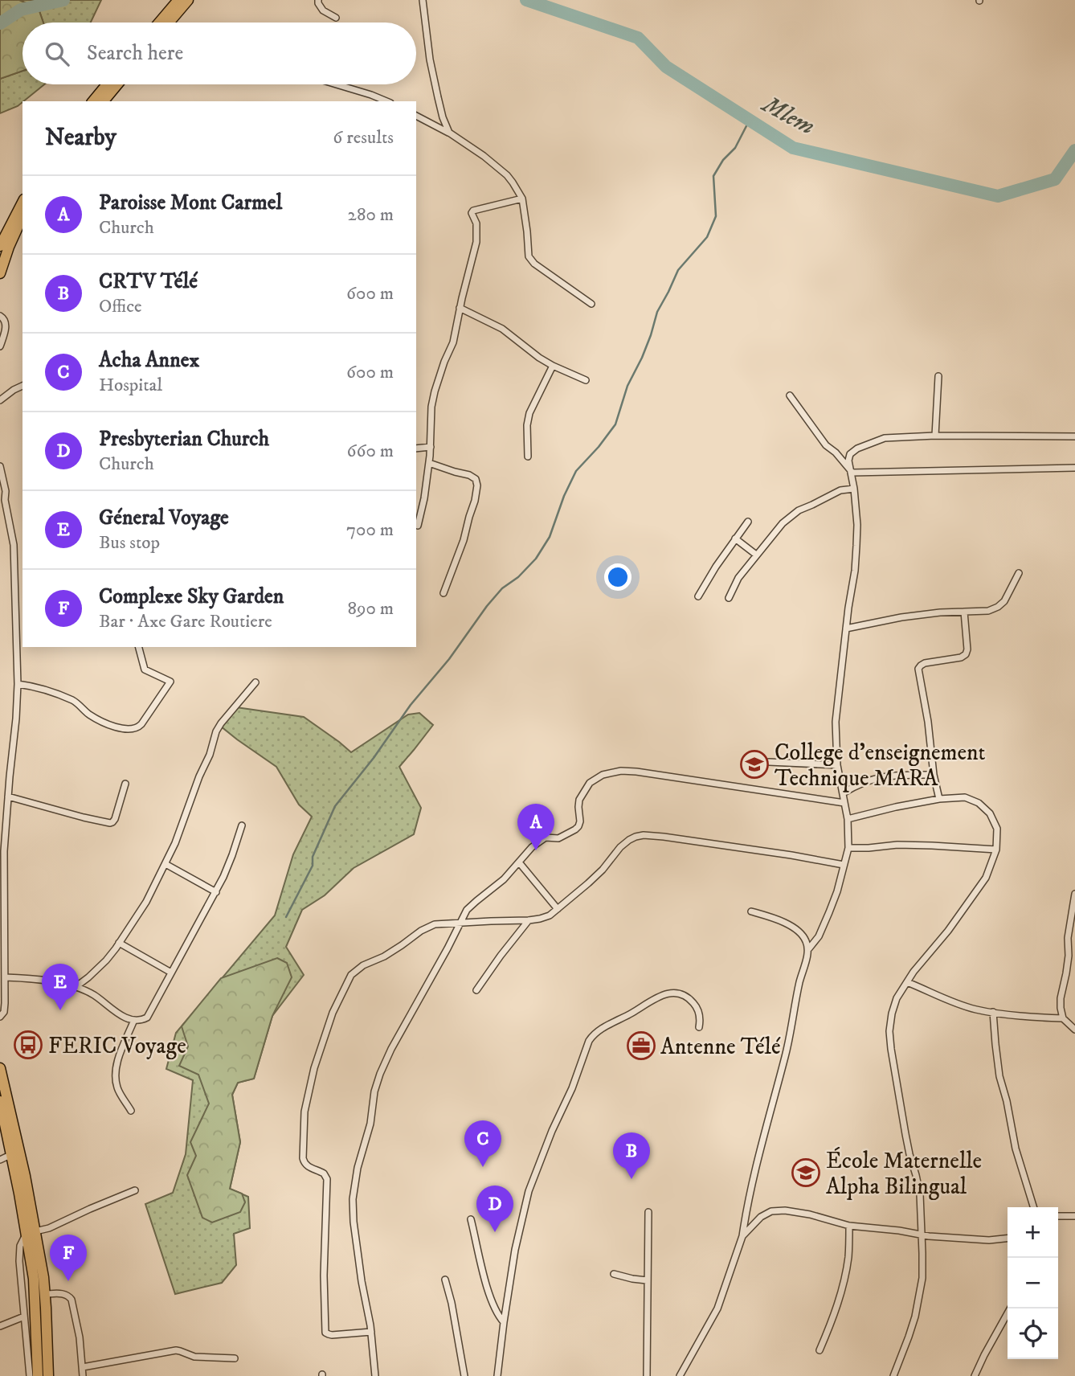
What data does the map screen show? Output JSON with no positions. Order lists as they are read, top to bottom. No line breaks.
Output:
{"water":["Mlem"],"places":{"school or university":["College d'enseignement Technique MARA","École Maternelle Alpha Bilingual"],"bus stop":["FERIC Voyage"],"office":["Antenne Télé"]},"page":{"search":"Search here","heading":["Nearby","6 results"],"list":[{"mark":"A","name":"Paroisse Mont Carmel","note":"Church","value":"280 m"},{"mark":"B","name":"CRTV Télé","note":"Office","value":"600 m"},{"mark":"C","name":"Acha Annex","note":"Hospital","value":"600 m"},{"mark":"D","name":"Presbyterian Church","note":"Church","value":"660 m"},{"mark":"E","name":"Géneral Voyage","note":"Bus stop","value":"700 m"},{"mark":"F","name":"Complexe Sky Garden","note":"Bar · Axe Gare Routiere","value":"890 m"}],"pins":["A","E","C","B","D","F"],"map_buttons":["+","−"]}}
